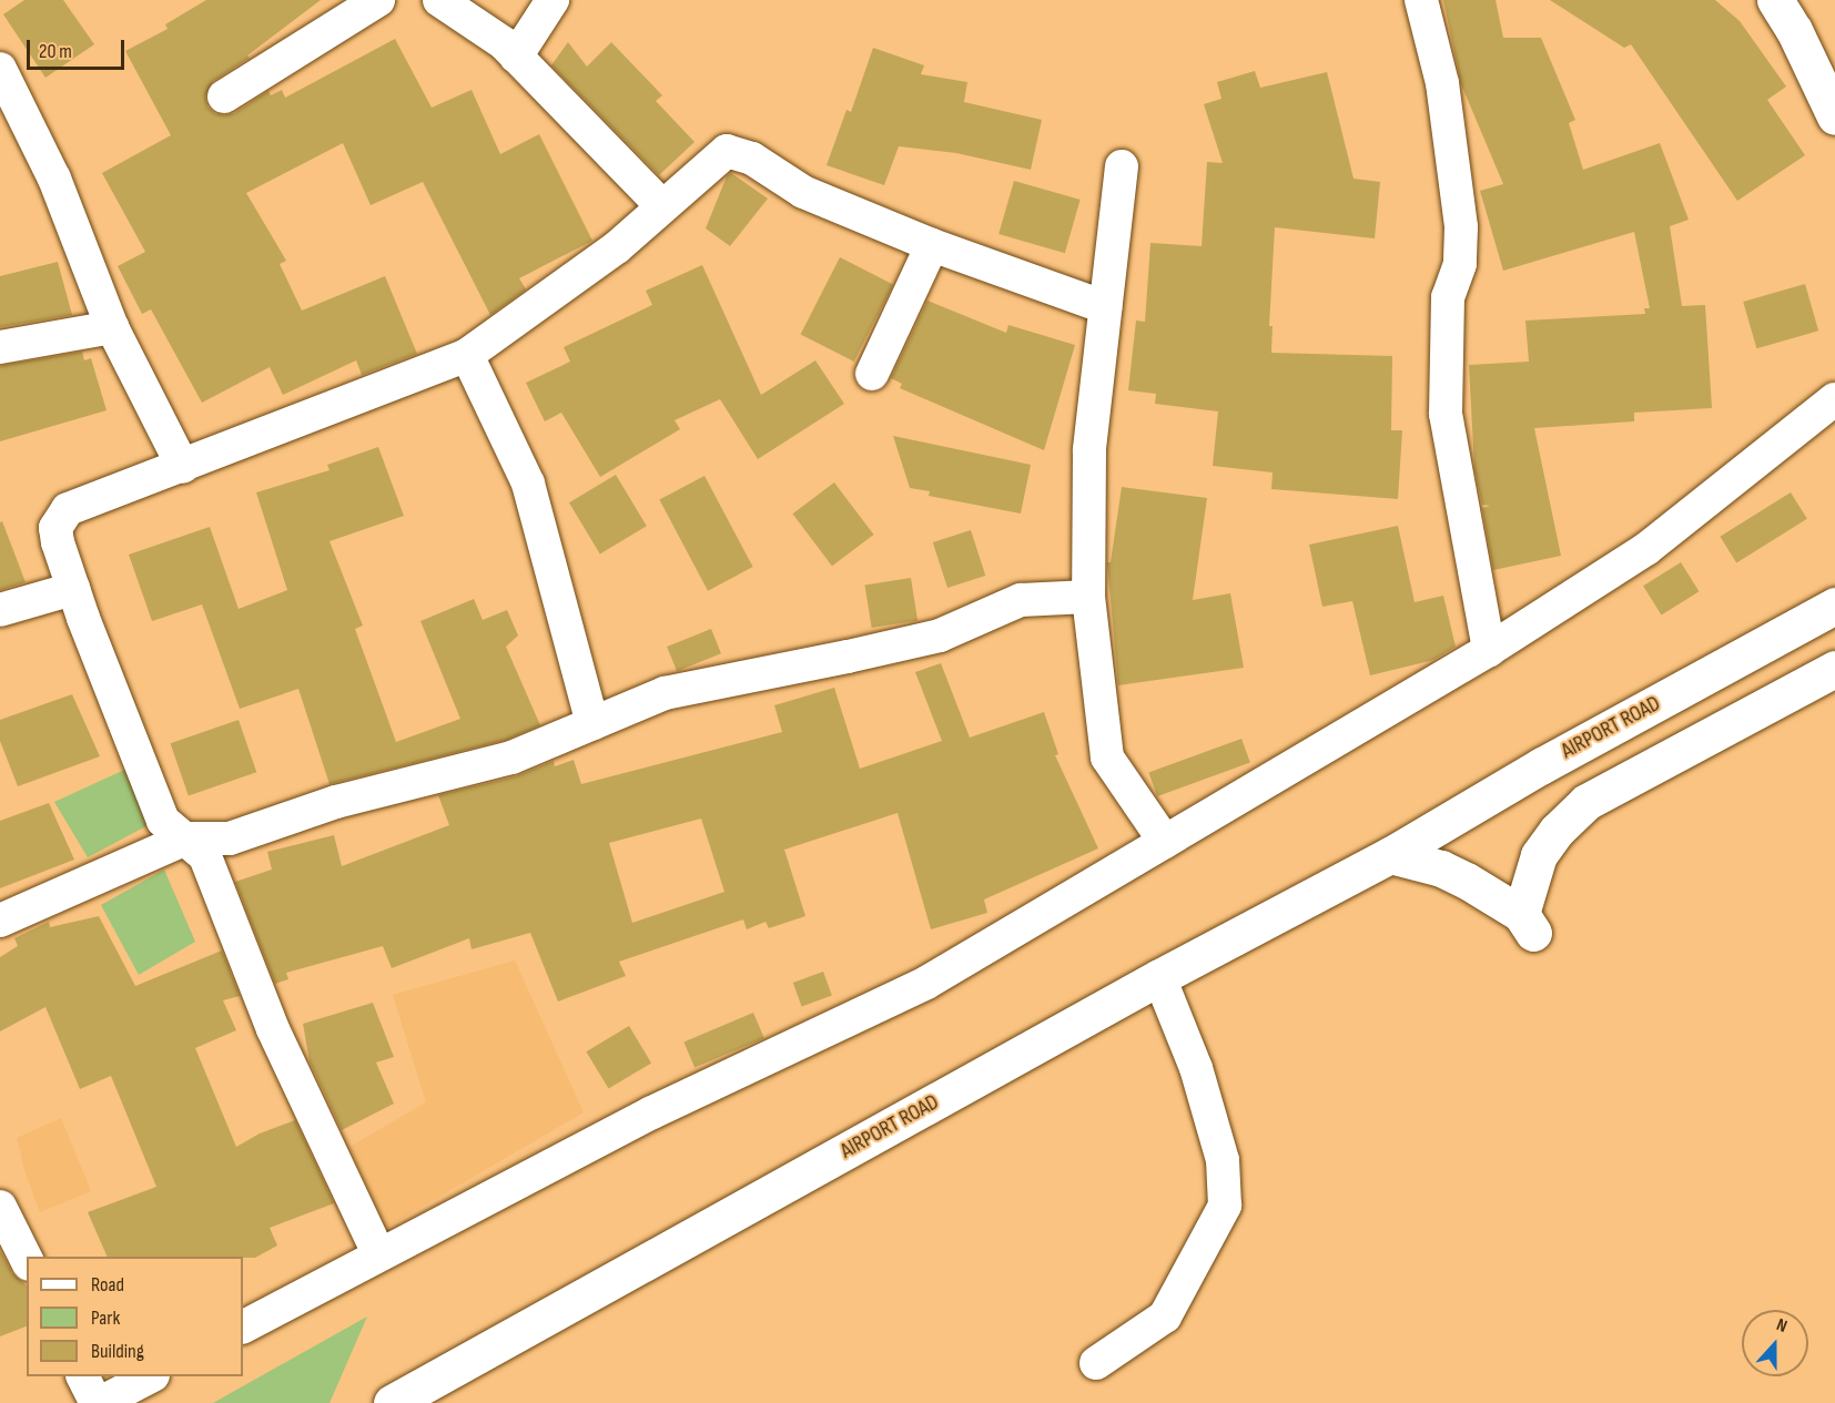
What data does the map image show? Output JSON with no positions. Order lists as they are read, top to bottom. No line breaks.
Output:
{"streets":{"main road":["AIRPORT ROAD"]},"legend":["Road","Park","Building"],"scale_bar":"20 m","north":"top"}
